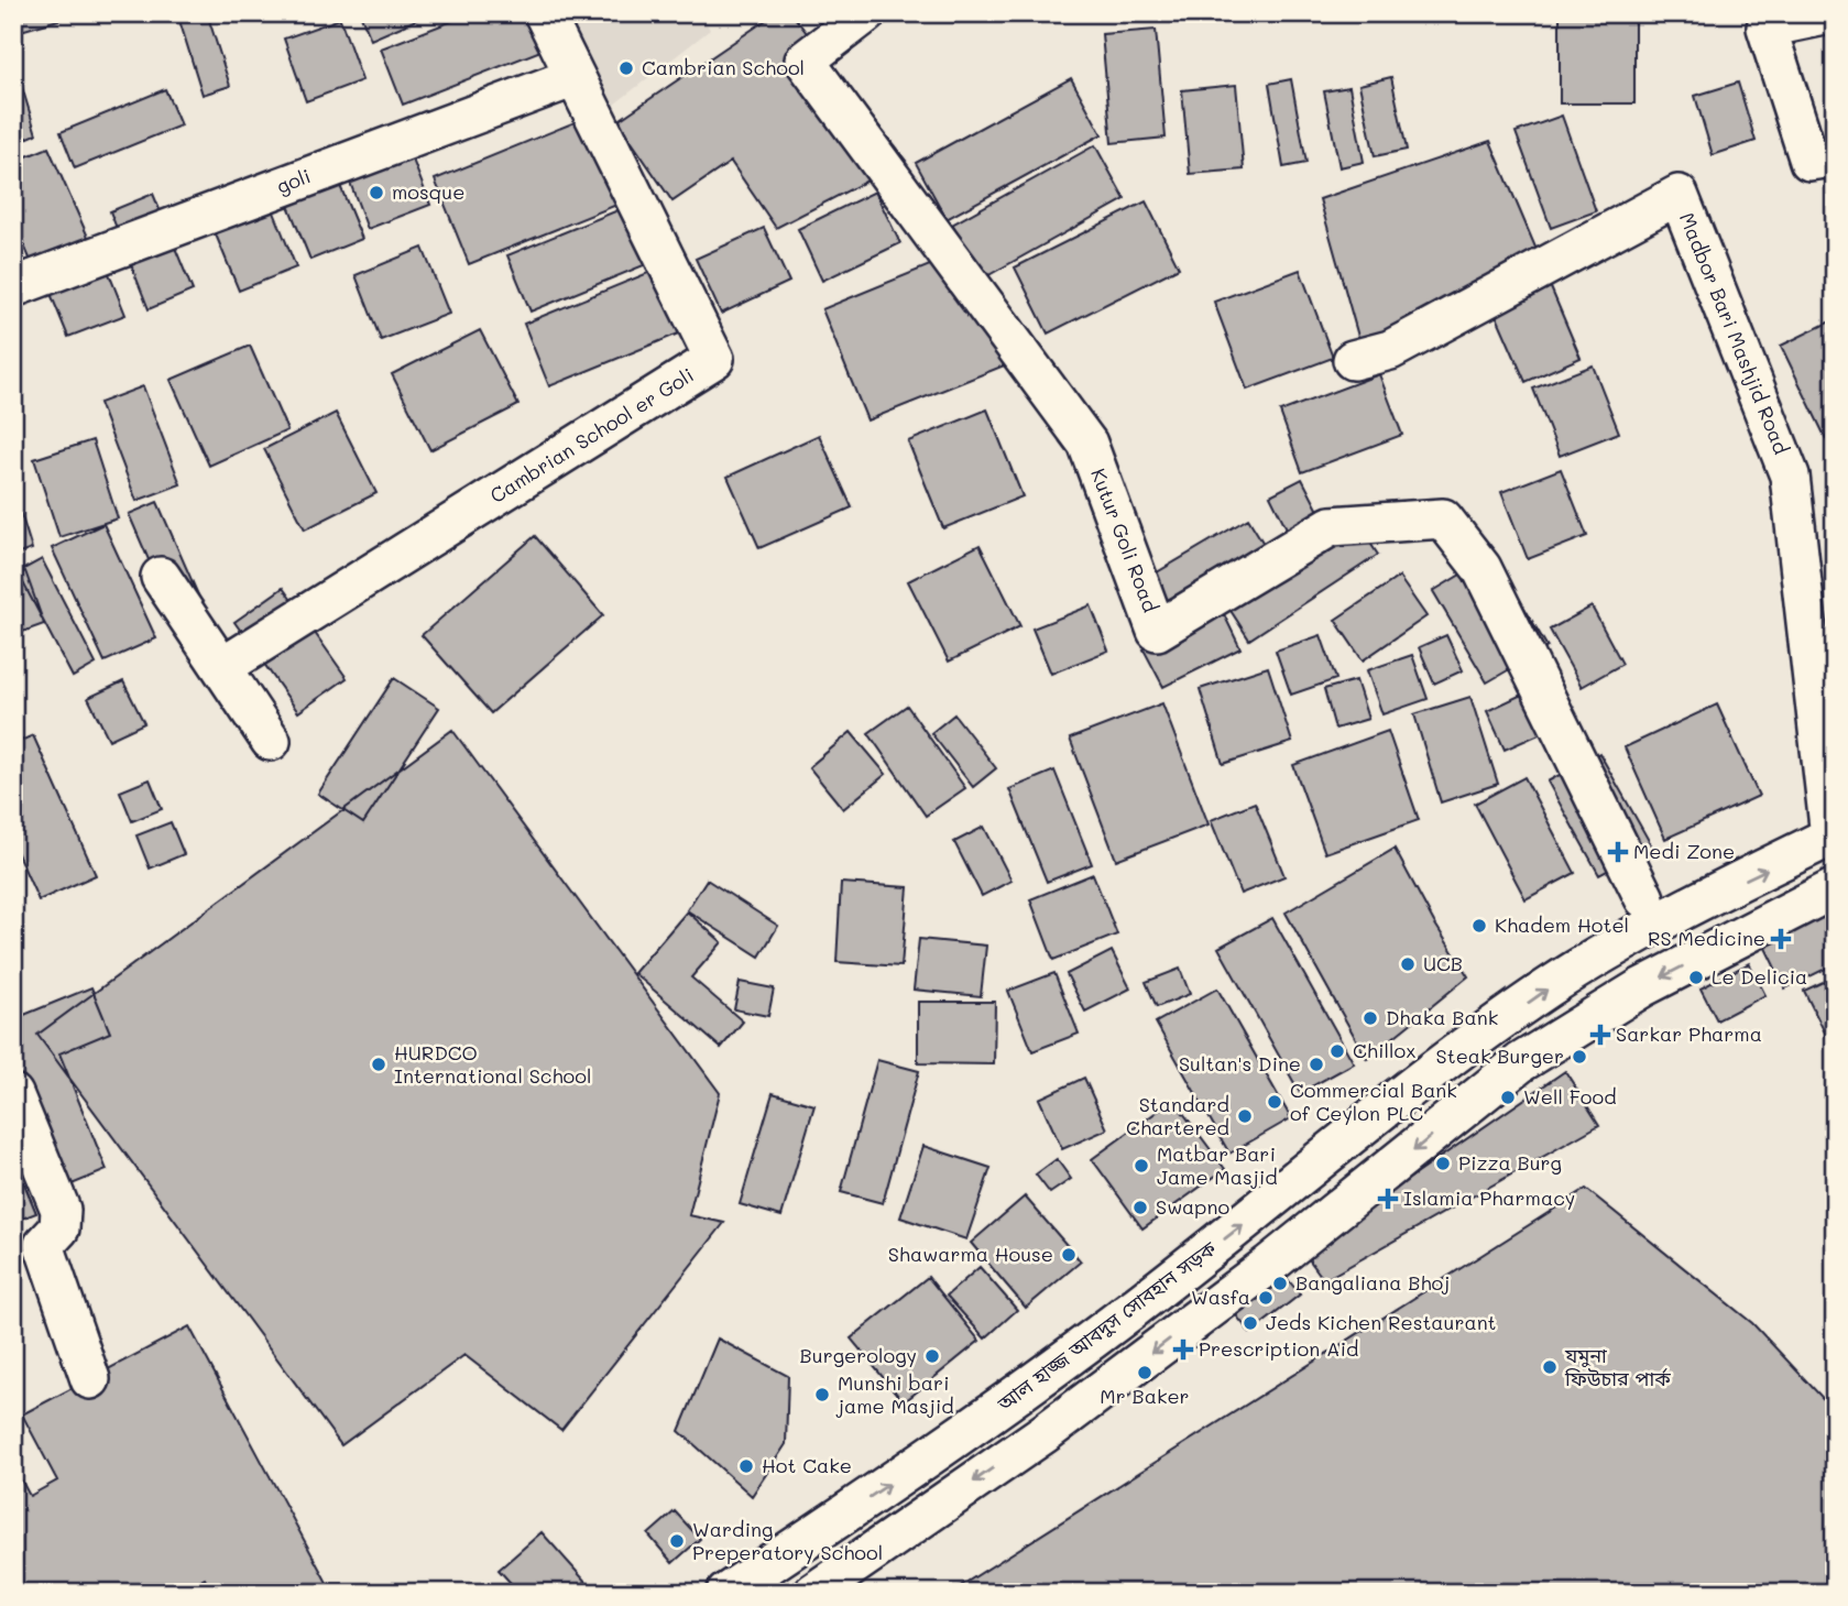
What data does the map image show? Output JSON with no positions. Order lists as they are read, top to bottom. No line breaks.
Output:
{"streets":{"street":["goli","Madbor Bari Mashjid Road","Cambrian School er Goli","Kutur Goli Road","আল হাজ্জ আবদুস সোবহান সড়ক"]},"crossings":[["goli","Cambrian School er Goli"],["Madbor Bari Mashjid Road","আল হাজ্জ আবদুস সোবহান সড়ক"]],"places":{"other":["Cambrian School","mosque","Khadem Hotel","UCB","Le Delicia","Dhaka Bank","Chillox","Steak Burger","HURDCO International School","Sultan's Dine","Well Food","Commercial Bank of Ceylon PLC","Standard Chartered","Pizza Burg","Matbar Bari Jame Masjid","Swapno","Shawarma House","Bangaliana Bhoj","Wasfa","Jeds Kichen Restaurant","Burgerology","যমুনা ফিউচার পার্ক","Mr Baker","Munshi bari jame Masjid","Hot Cake","Warding Preperatory School"],"health":["Medi Zone","RS Medicine","Sarkar Pharma","Islamia Pharmacy","Prescription Aid"]}}
